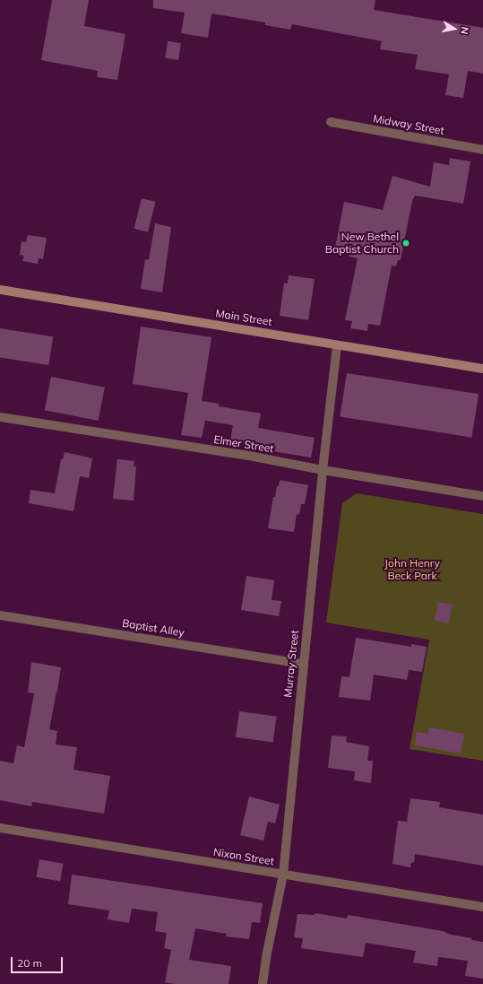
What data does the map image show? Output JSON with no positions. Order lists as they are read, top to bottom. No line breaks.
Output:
{"streets":{"street":["Midway Street","Main Street","Elmer Street","Baptist Alley","Murray Street","Nixon Street"]},"crossings":[["Main Street","Murray Street"],["Elmer Street","Murray Street"],["Baptist Alley","Murray Street"],["Murray Street","Nixon Street"]],"parks":["John Henry Beck Park"],"places":["New Bethel Baptist Church"],"scale_bar":"20 m","north":"right"}
